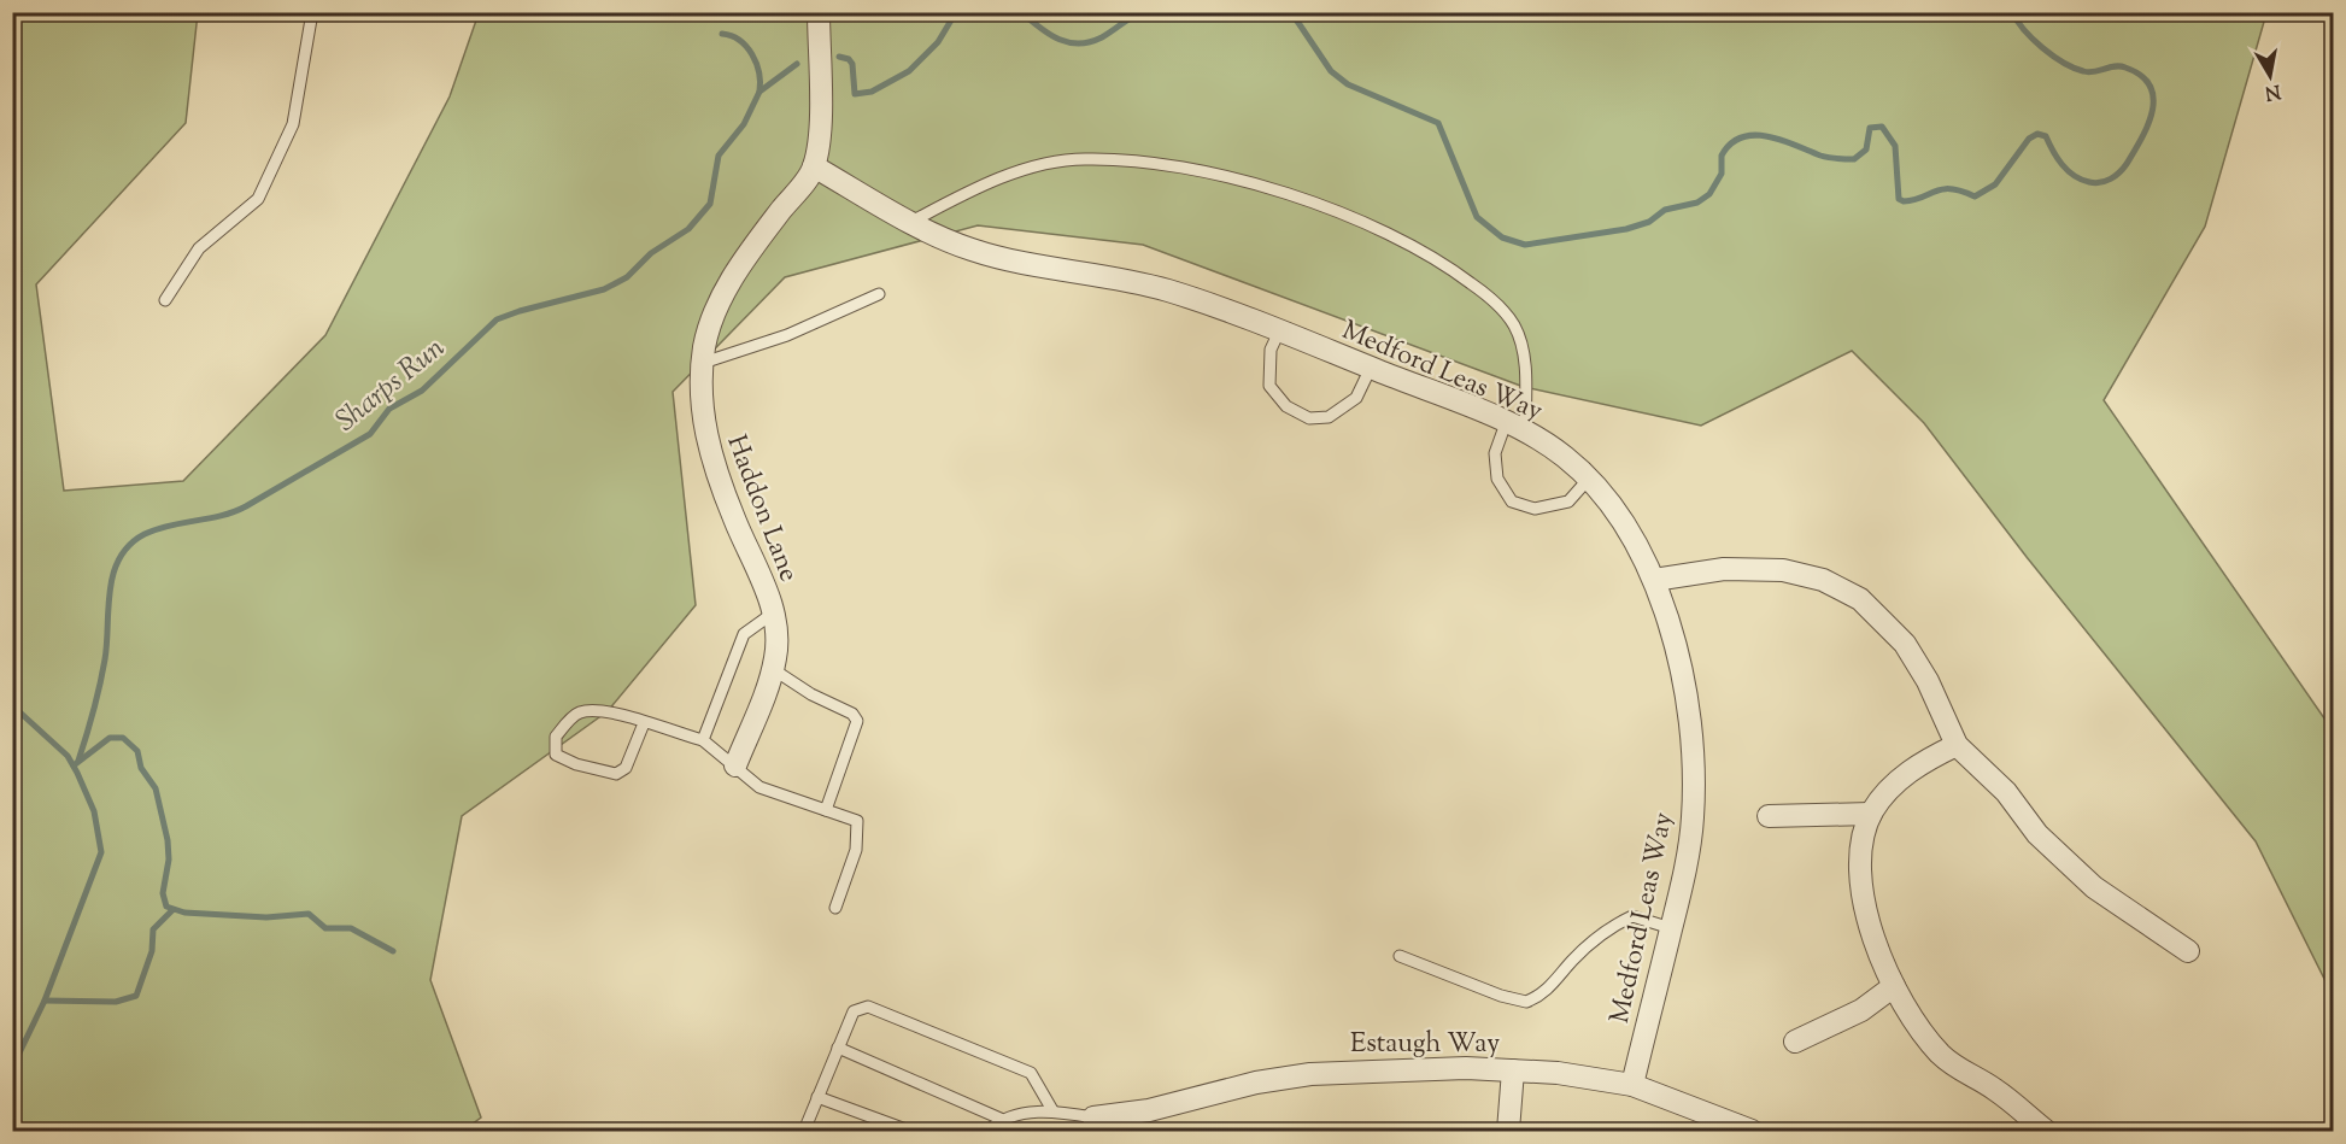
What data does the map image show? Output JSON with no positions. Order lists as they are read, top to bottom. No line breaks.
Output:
{"streets":{"street":["Medford Leas Way","Haddon Lane","Estaugh Way"]},"crossings":[["Medford Leas Way","Haddon Lane"],["Medford Leas Way","Estaugh Way"]],"water":["Sharps Run"],"north":"bottom"}
